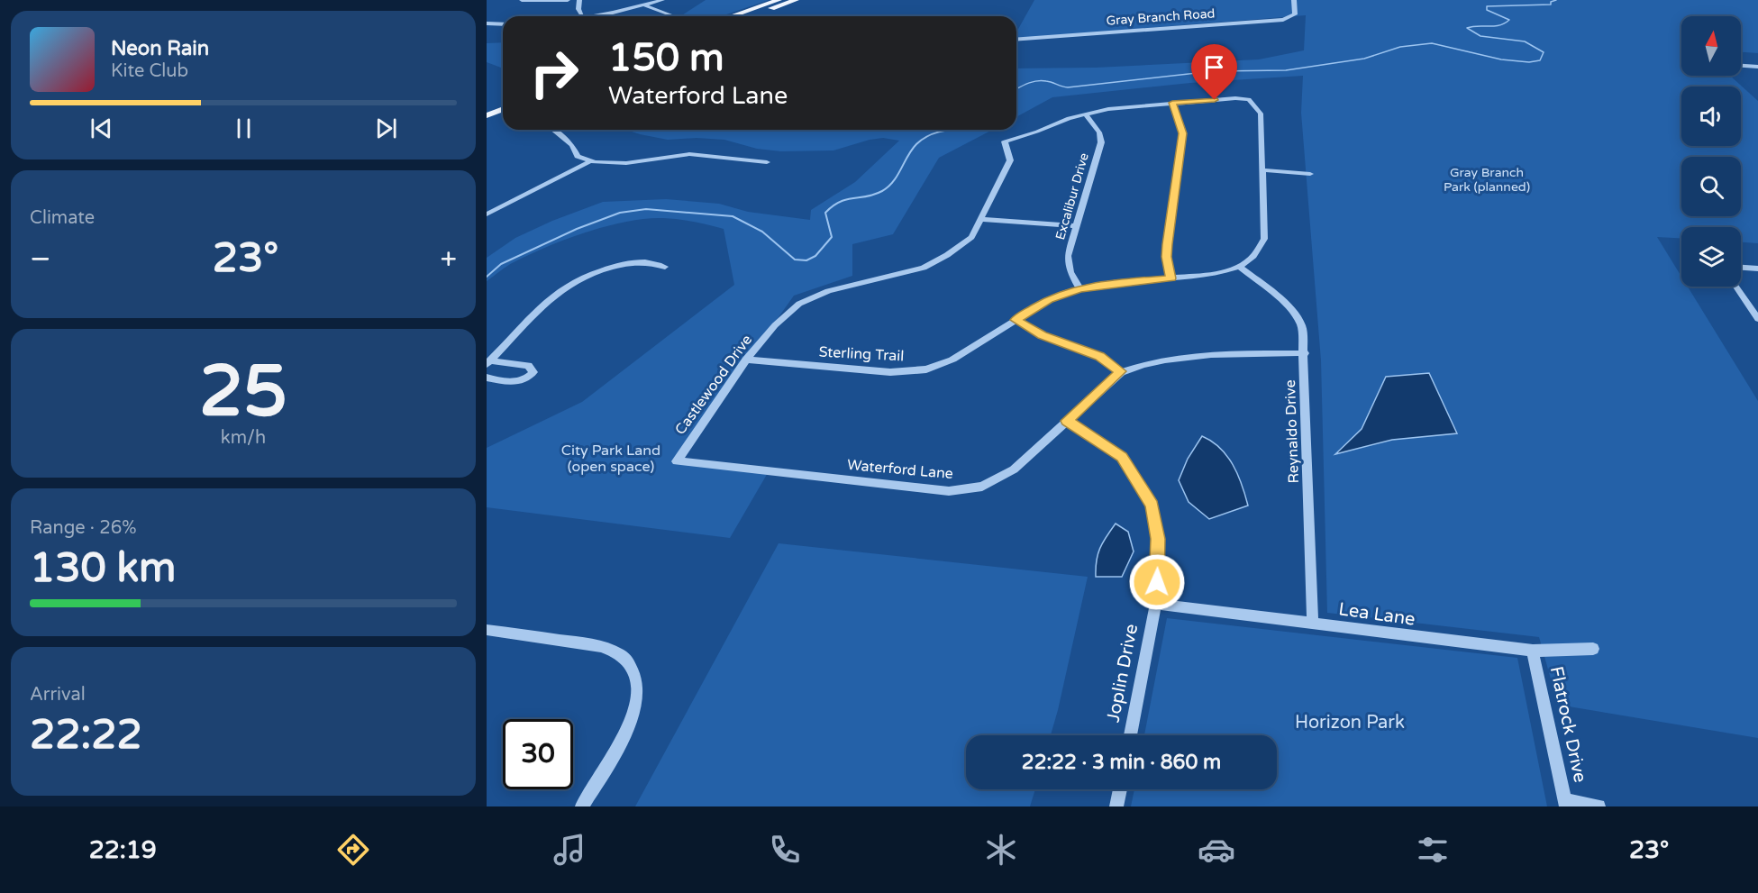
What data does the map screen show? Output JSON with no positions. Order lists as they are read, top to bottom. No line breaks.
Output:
{"streets":{"street":["Gray Branch Road","Excalibur Drive","Sterling Trail","Castlewood Drive","Reynaldo Drive","Waterford Lane","Lea Lane","Joplin Drive","Flatrock Drive"]},"crossings":[["Excalibur Drive","Sterling Trail"],["Excalibur Drive","Castlewood Drive"],["Sterling Trail","Castlewood Drive"],["Sterling Trail","Reynaldo Drive"],["Castlewood Drive","Waterford Lane"],["Reynaldo Drive","Waterford Lane"],["Reynaldo Drive","Lea Lane"],["Waterford Lane","Joplin Drive"],["Lea Lane","Joplin Drive"],["Lea Lane","Flatrock Drive"]],"parks":["Gray Branch Park (planned)","City Park Land (open space)","Horizon Park"],"north":"top","page":{"turn":["150 m","Waterford Lane"],"song":["Neon Rain","Kite Club"],"tile":["Climate",["25","km/h"],["Range · 26%","130 km"],["Arrival","22:22"]],"heat":["−","23°","+"],"limit":"30","trip":"22:22 · 3 min · 860 m","tabs":["22:19","23°"]}}
